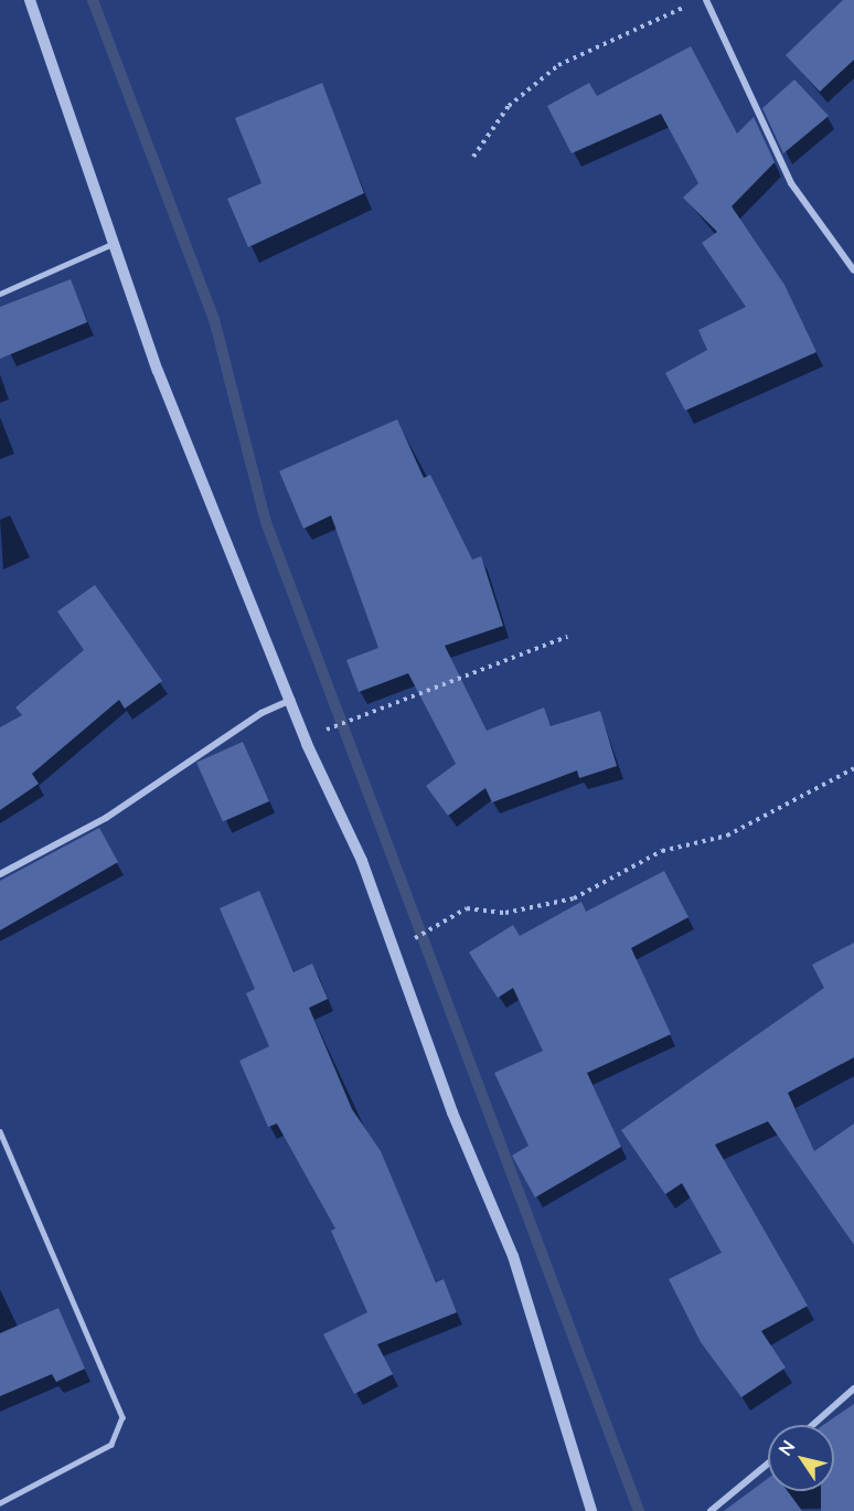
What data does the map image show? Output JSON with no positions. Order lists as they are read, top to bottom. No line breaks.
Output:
{"north":"top left"}
